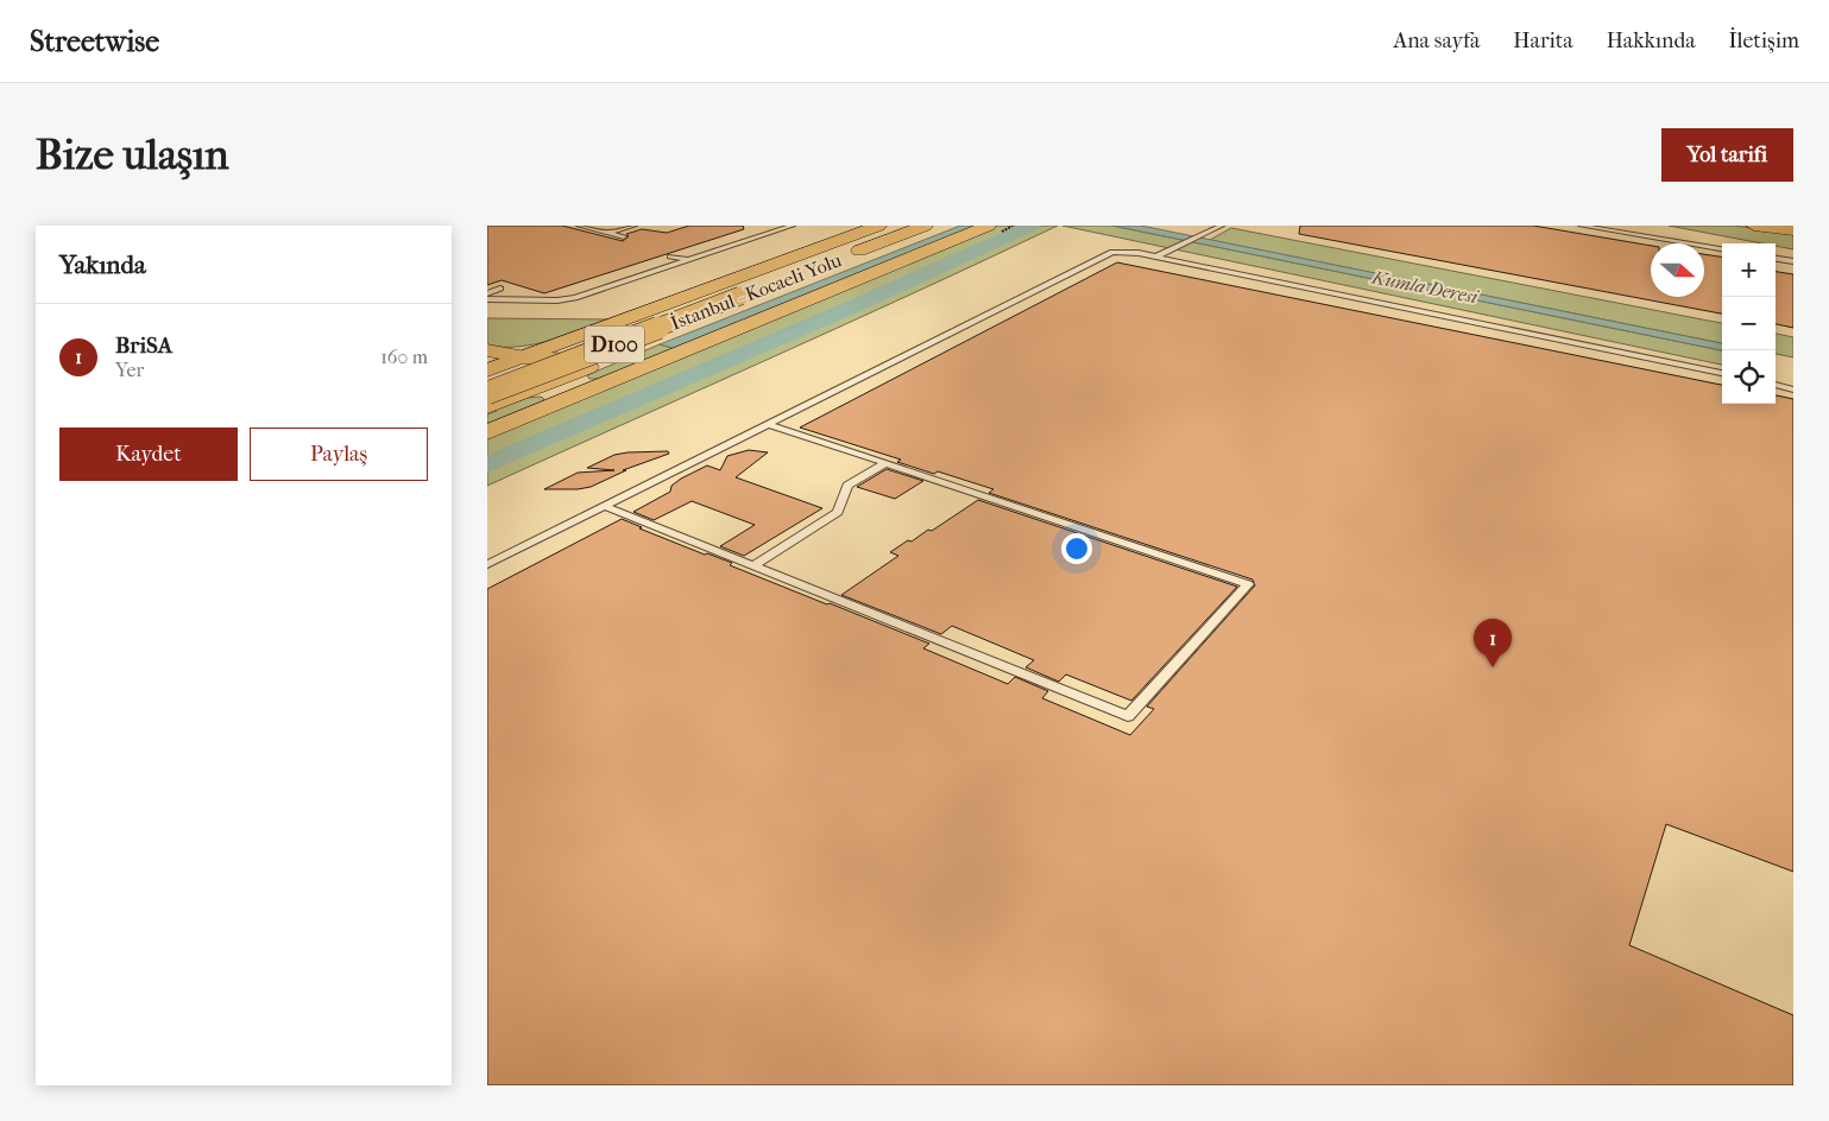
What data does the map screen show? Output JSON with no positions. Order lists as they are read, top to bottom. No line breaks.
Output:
{"streets":{"main road":["İstanbul - Kocaeli Yolu","D100"]},"crossings":[["İstanbul - Kocaeli Yolu","D100"]],"water":["Kumla Deresi"],"north":"right","page":{"header":"Streetwise","nav":["Ana sayfa","Harita","Hakkında","İletişim"],"buttons":["Yol tarifi",["Kaydet","Paylaş"]],"title":"Bize ulaşın","heading":"Yakında","map_buttons":["+","−"],"list":[{"mark":"1","name":"BriSA","note":"Yer","value":"160 m"}],"pins":"1"}}
